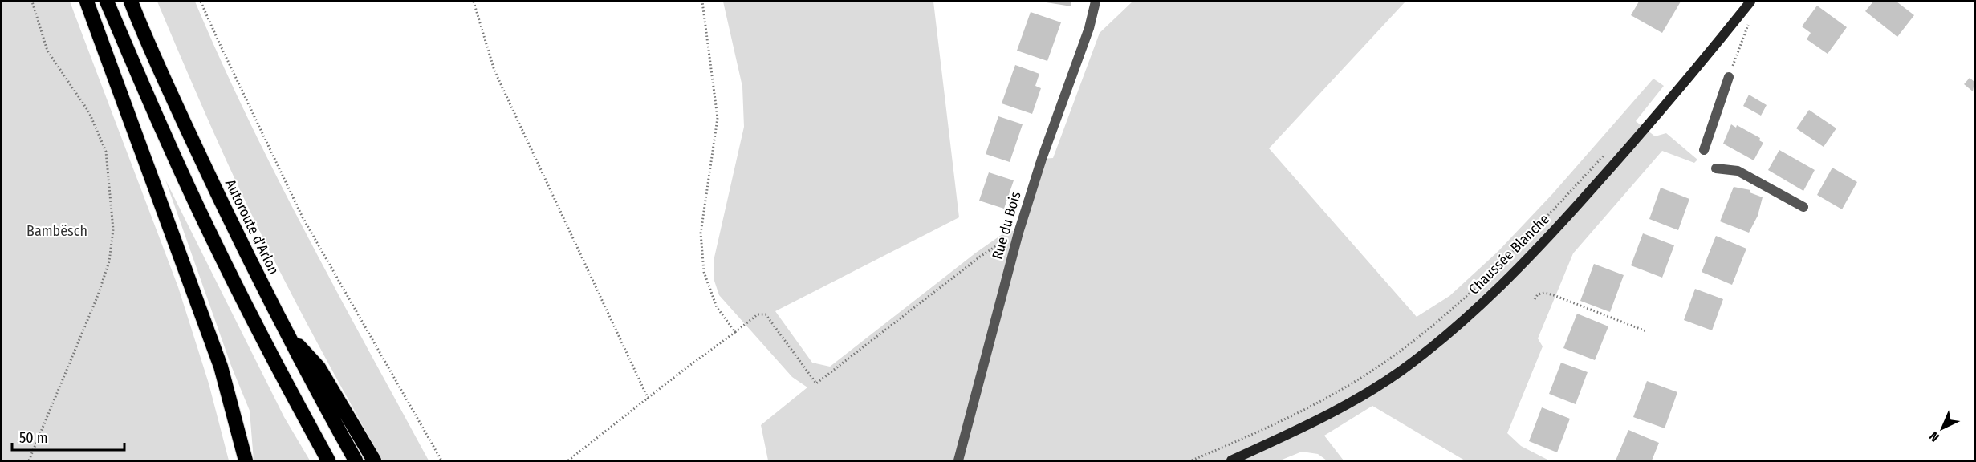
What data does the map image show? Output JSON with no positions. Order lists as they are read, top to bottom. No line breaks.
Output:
{"streets":{"highway":["Autoroute d'Arlon"],"main road":["Chaussée Blanche"],"street":["Rue du Bois"]},"parks":["Bambësch"],"scale_bar":"50 m","north":"bottom left"}
